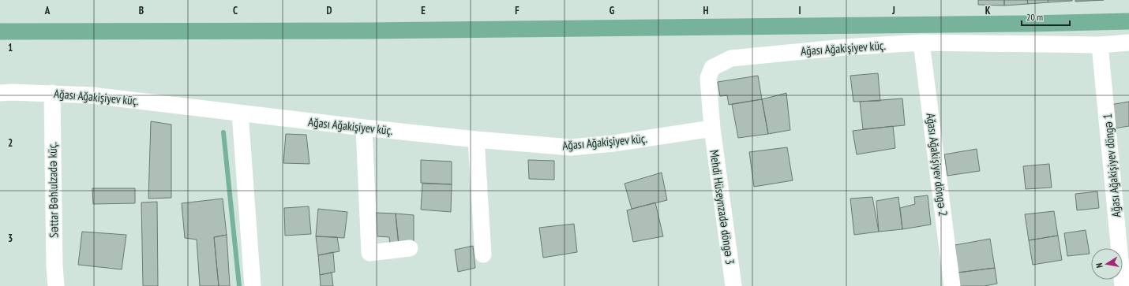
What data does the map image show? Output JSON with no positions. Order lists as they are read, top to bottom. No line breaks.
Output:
{"streets":{"street":["Ağası Ağakişiyev küç.","Ağası Ağakişiyev döngə 2","Ağası Ağakişiyev döngə 1","Səttar Bəhlulzadə küç.","Mehdi Hüseynzadə döngə 3"]},"crossings":[["Ağası Ağakişiyev küç.","Ağası Ağakişiyev döngə 2"],["Ağası Ağakişiyev küç.","Ağası Ağakişiyev döngə 1"],["Ağası Ağakişiyev küç.","Səttar Bəhlulzadə küç."],["Ağası Ağakişiyev küç.","Mehdi Hüseynzadə döngə 3"]],"scale_bar":"20 m","north":"left","grid":{"columns":["A","B","C","D","E","F","G","H","I","J","K"],"rows":["1","2","3"]}}
